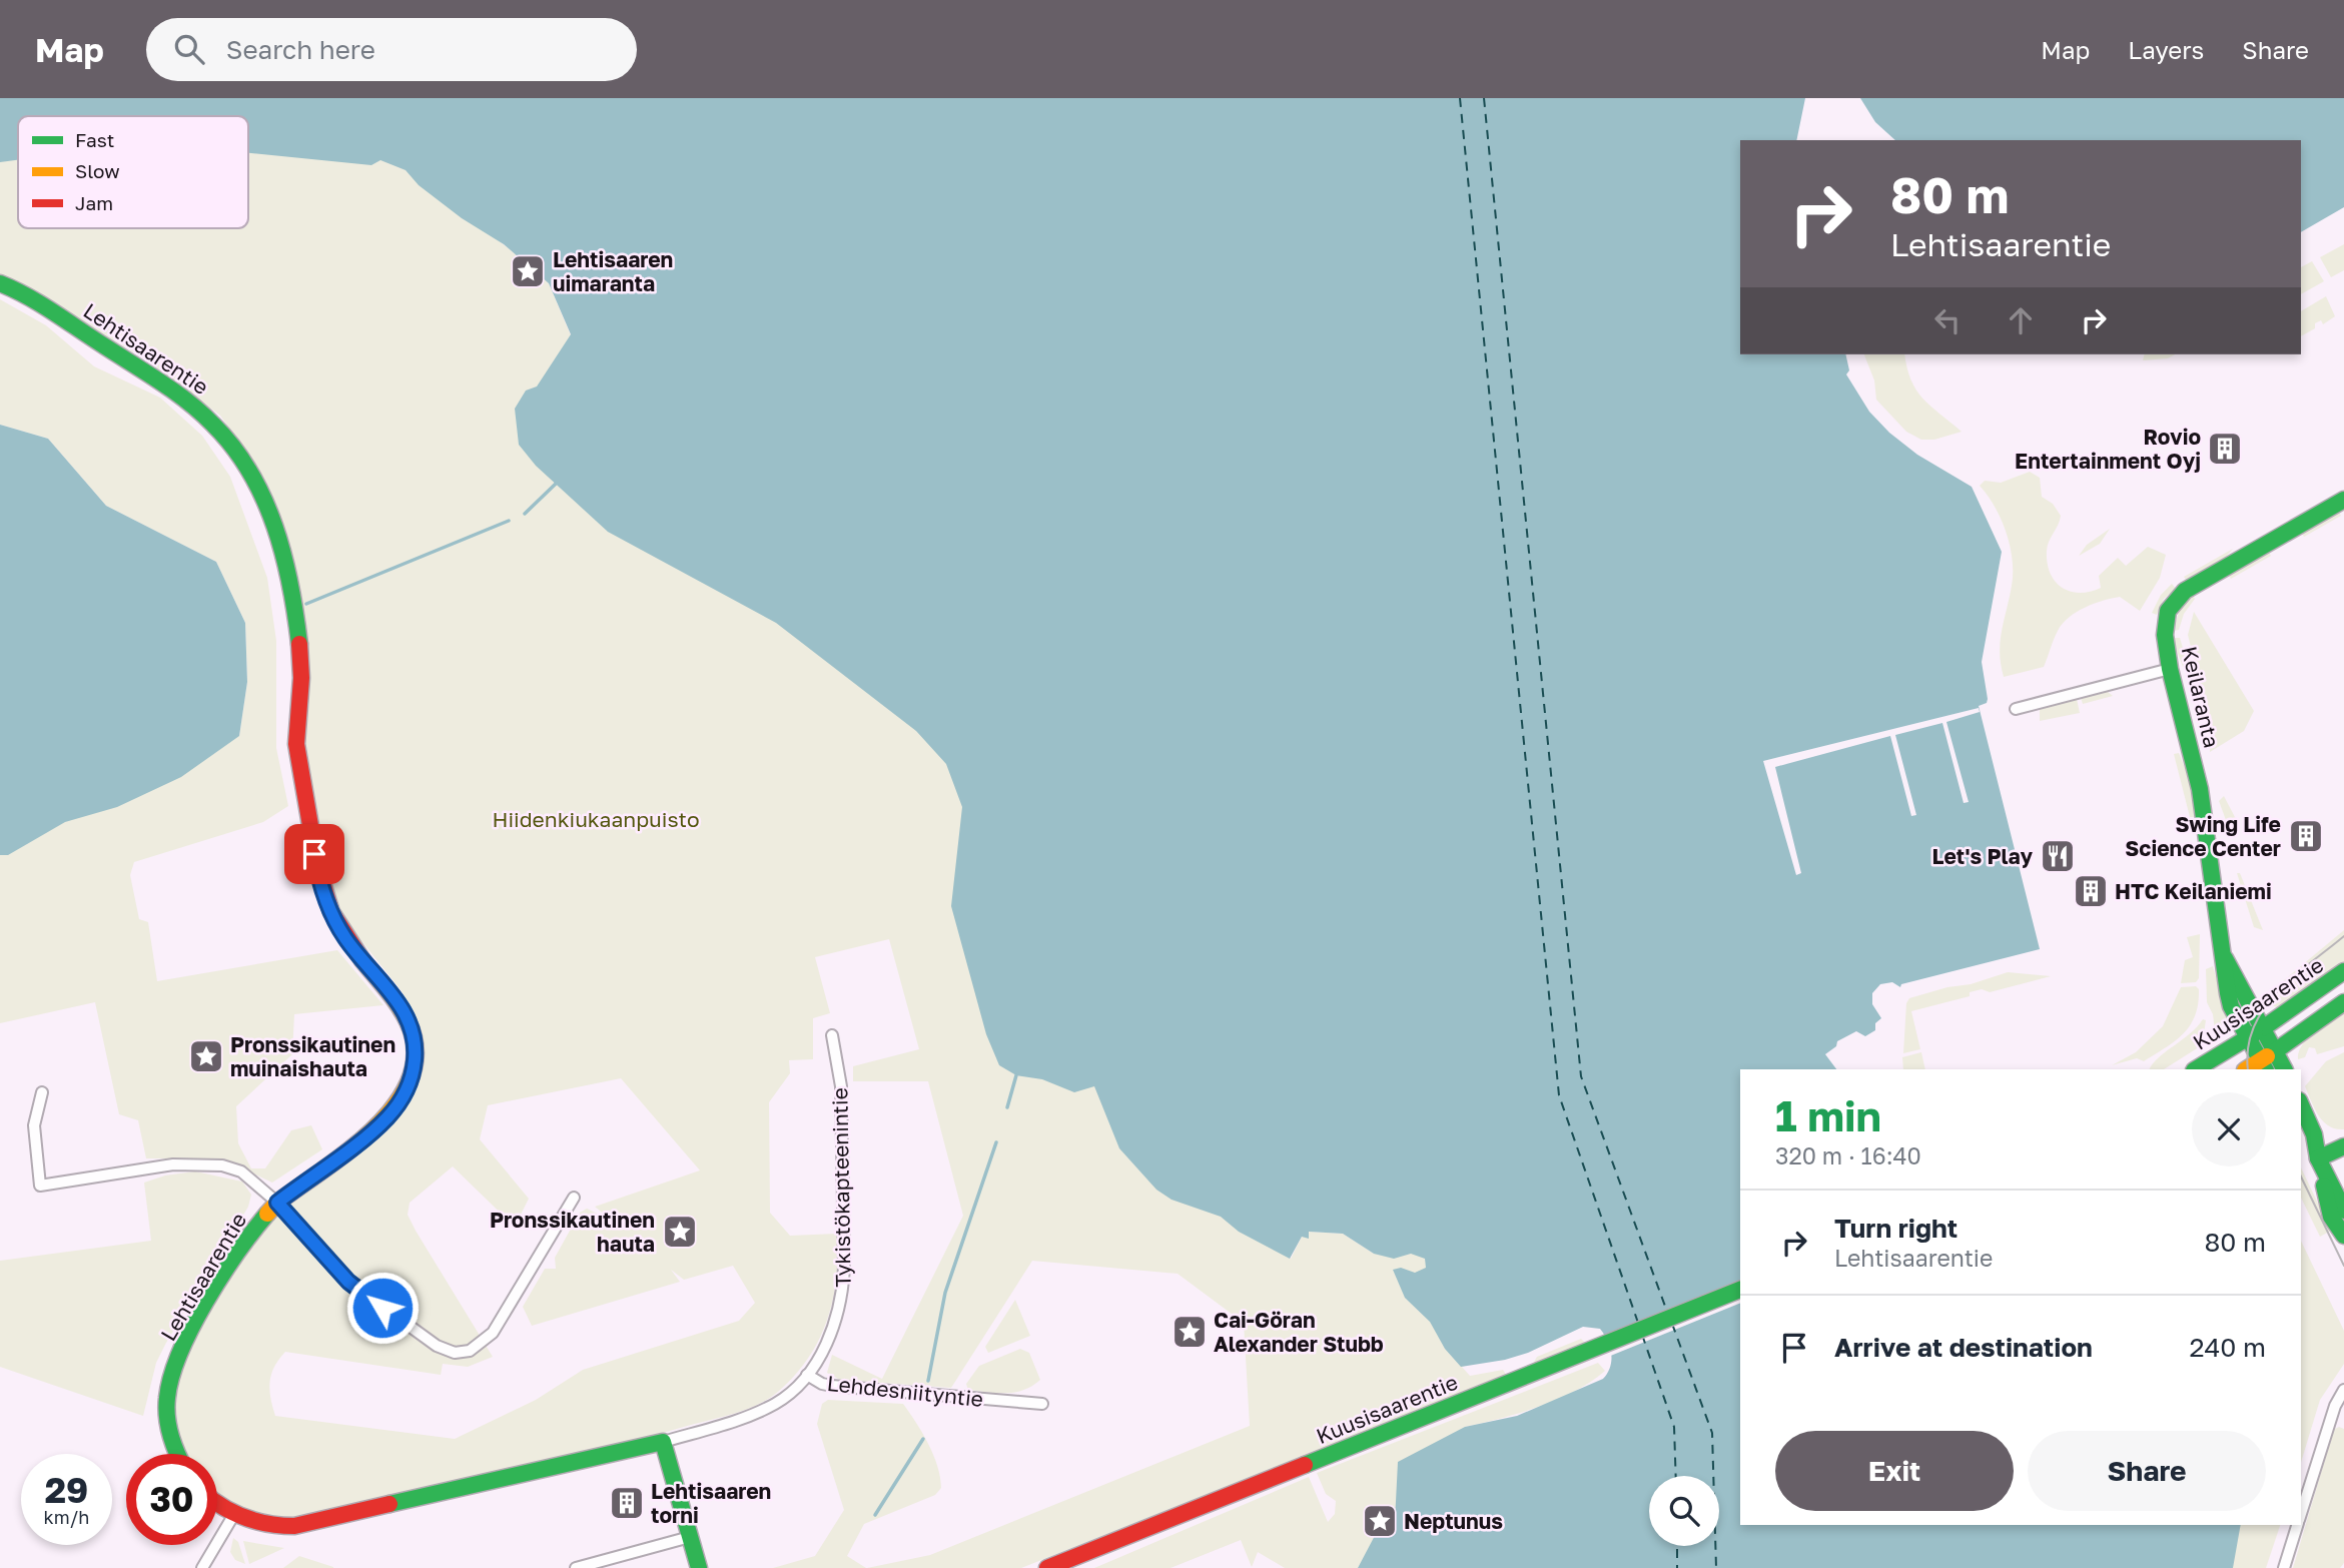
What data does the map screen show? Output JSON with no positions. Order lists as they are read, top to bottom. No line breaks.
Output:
{"streets":{"street":["Lehtisaarentie","Keilaranta","Kuusisaarentie","Tykistökapteenintie","Lehdesniityntie"]},"crossings":[["Keilaranta","Kuusisaarentie"],["Tykistökapteenintie","Lehdesniityntie"]],"parks":["Hiidenkiukaanpuisto"],"places":{"place":["Lehtisaaren uimaranta","Pronssikautinen muinaishauta","Pronssikautinen hauta","Cai-Göran Alexander Stubb","Neptunus"],"building":["Rovio Entertainment Oyj","Swing Life Science Center","HTC Keilaniemi","Lehtisaaren torni"],"restaurant":["Let's Play"]},"legend":["Fast","Slow","Jam"],"page":{"header":"Map","search":"Search here","nav":["Map","Layers","Share"],"turn":["80 m","Lehtisaarentie"],"heading":["1 min","320 m · 16:40"],"list":[{"name":"Turn right","note":"Lehtisaarentie","value":"80 m"},{"name":"Arrive at destination","value":"240 m"}],"buttons":["Exit","Share"],"speed":"29 km/h","limit":"30"}}
